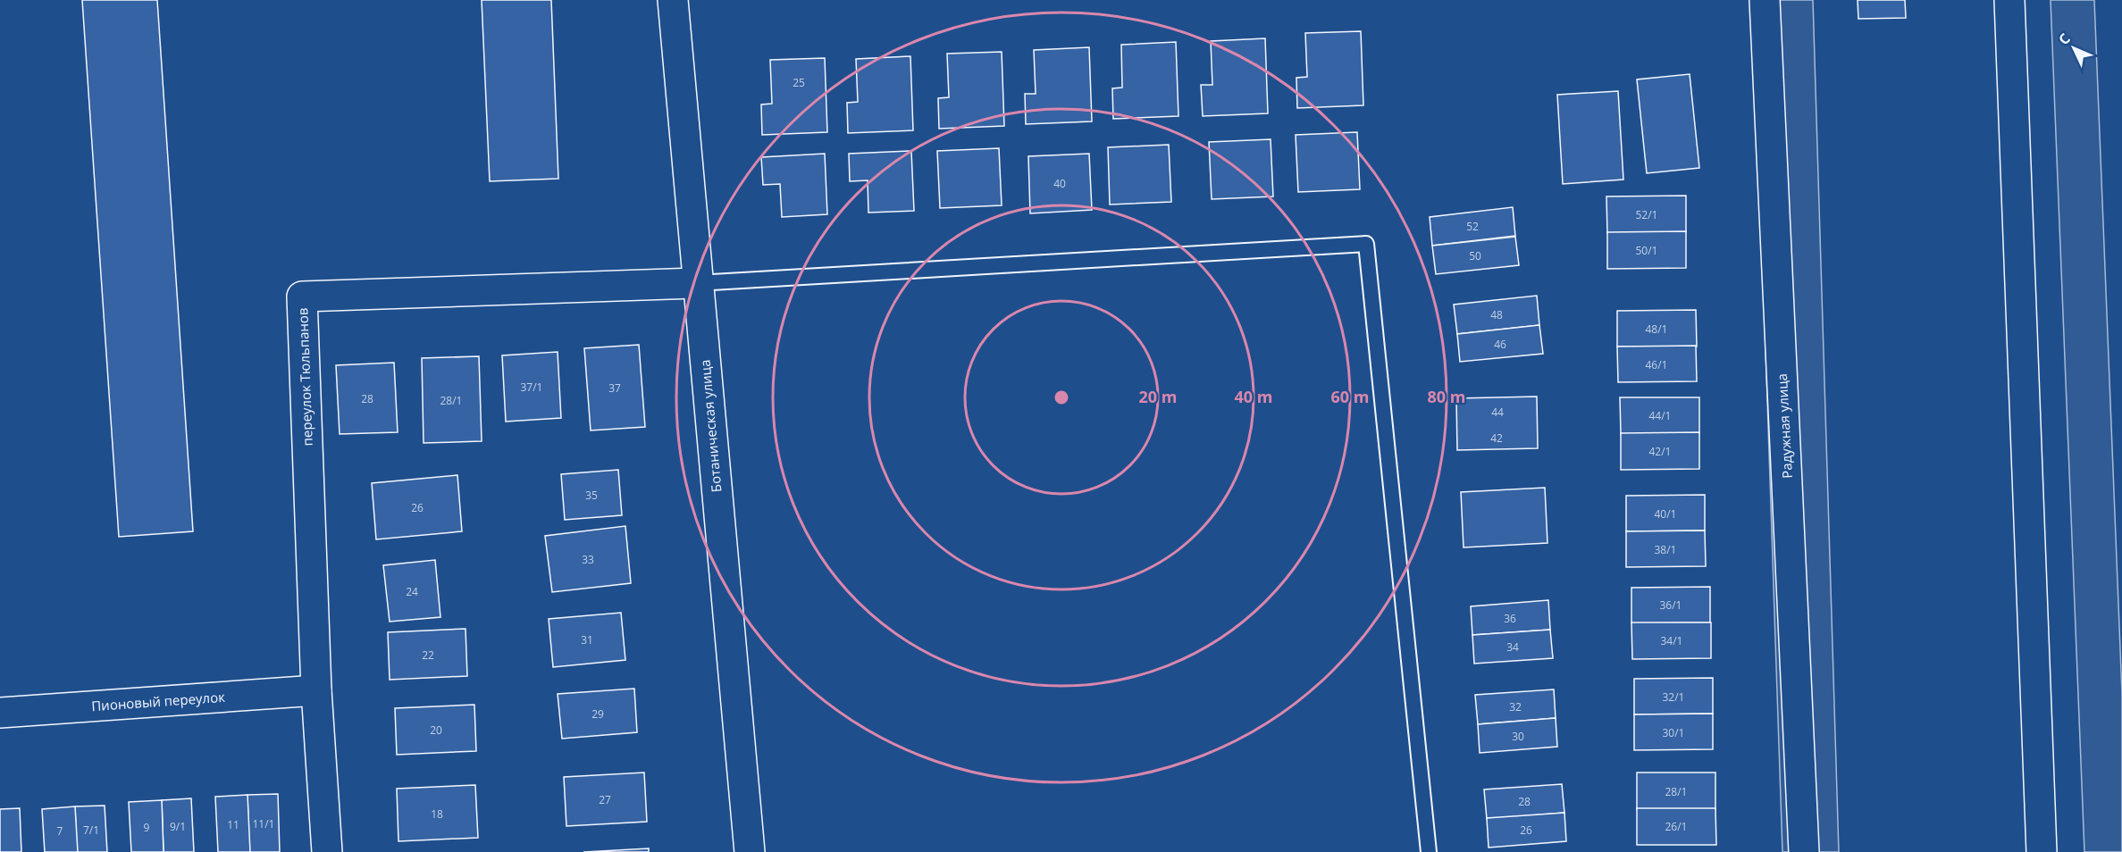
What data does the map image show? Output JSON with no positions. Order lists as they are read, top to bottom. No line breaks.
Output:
{"streets":{"street":["переулок Тюльпанов","Ботаническая улица","Радужная улица","Пионовый переулок"]},"crossings":[["переулок Тюльпанов","Ботаническая улица"],["переулок Тюльпанов","Пионовый переулок"]],"house_numbers":["25","40","52/1","52","50/1","50","48","48/1","46","46/1","37/1","37","28","28/1","44","44/1","42","42/1","35","26","40/1","38/1","33","24","36/1","36","31","34/1","34","22","32/1","32","29","20","30/1","30","28/1","27","28","18","11/1","11","9/1","26/1","9","7/1","26","7"],"north":"top left","rings":["20 m","40 m","60 m","80 m"]}
